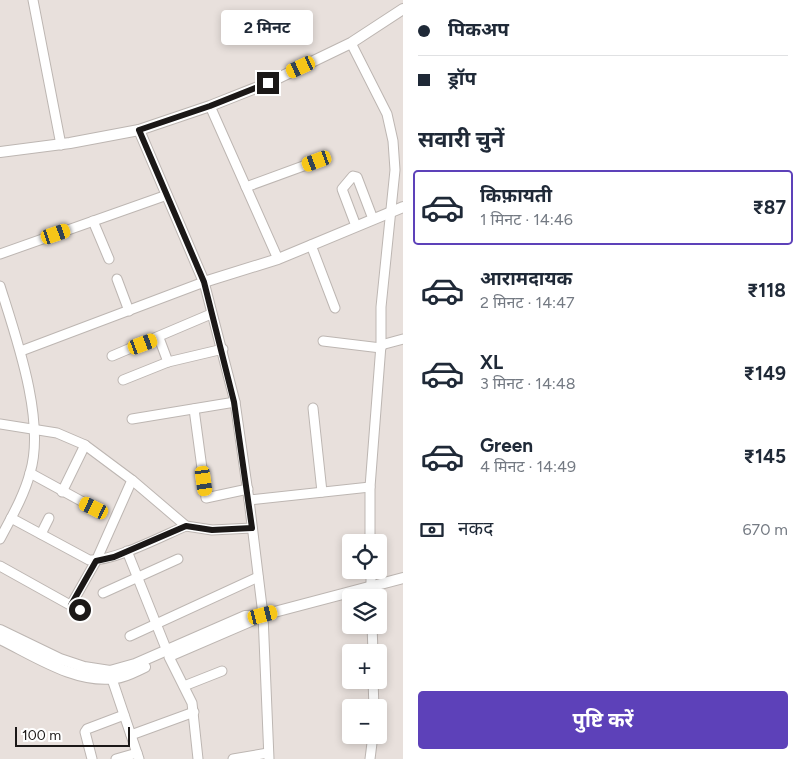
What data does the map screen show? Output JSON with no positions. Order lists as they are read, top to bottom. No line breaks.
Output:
{"scale_bar":"100 m","page":{"banner":["पिकअप","ड्रॉप"],"bubble":"2 मिनट","heading":"सवारी चुनें","list":[{"name":"किफ़ायती","note":"1 मिनट · 14:46","value":"₹87"},{"name":"आरामदायक","note":"2 मिनट · 14:47","value":"₹118"},{"name":"XL","note":"3 मिनट · 14:48","value":"₹149"},{"name":"Green","note":"4 मिनट · 14:49","value":"₹145"}],"pay":["नकद","670 m"],"map_buttons":["+","−"],"buttons":"पुष्टि करें","scale":"100 m"}}
